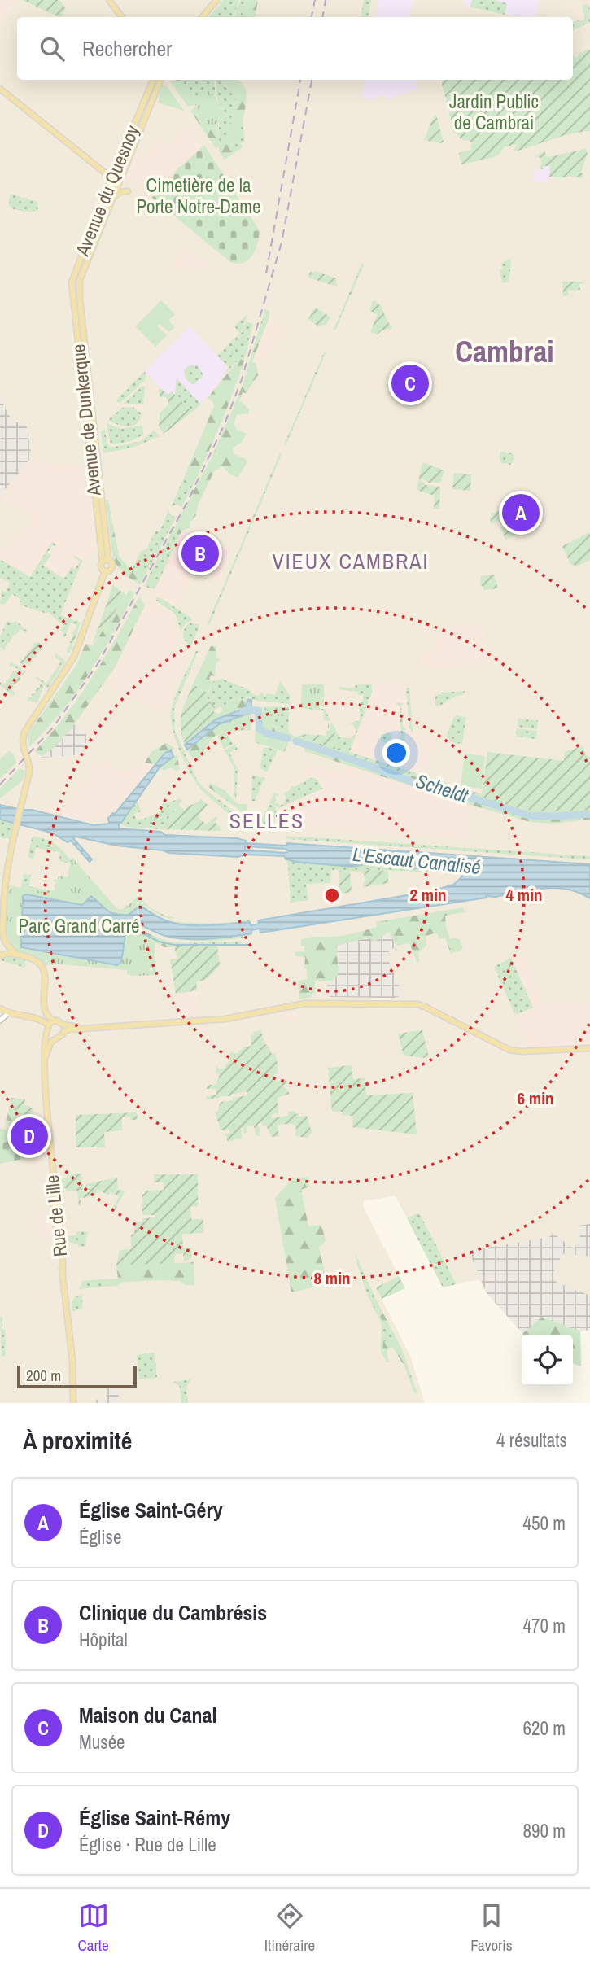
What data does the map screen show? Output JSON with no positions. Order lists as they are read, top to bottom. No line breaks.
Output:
{"streets":{"main road":["Avenue du Quesnoy","Avenue de Dunkerque","Rue de Lille"]},"crossings":[["Avenue du Quesnoy","Avenue de Dunkerque"]],"districts":["Cambrai","VIEUX CAMBRAI","SELLES"],"water":["Scheldt","L'Escaut Canalisé"],"parks":["Jardin Public de Cambrai","Cimetière de la Porte Notre-Dame","Parc Grand Carré"],"scale_bar":"200 m","page":{"search":"Rechercher","pins":["C","A","B","D"],"scale":"200 m","heading":["À proximité","4 résultats"],"list":[{"mark":"A","name":"Église Saint-Géry","note":"Église","value":"450 m"},{"mark":"B","name":"Clinique du Cambrésis","note":"Hôpital","value":"470 m"},{"mark":"C","name":"Maison du Canal","note":"Musée","value":"620 m"},{"mark":"D","name":"Église Saint-Rémy","note":"Église · Rue de Lille","value":"890 m"}],"nav":["Carte","Itinéraire","Favoris"]},"rings":["2 min","4 min","6 min","8 min"]}
